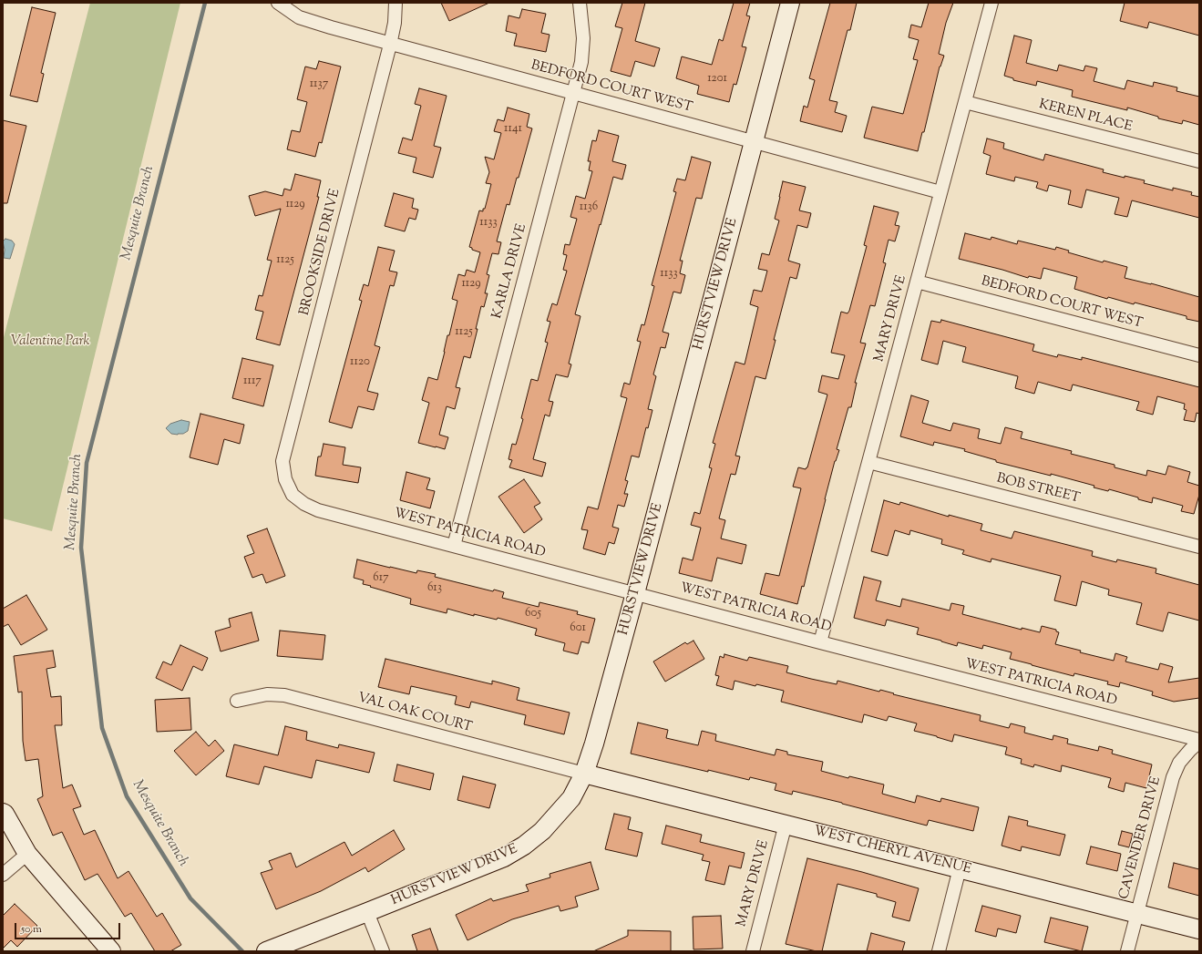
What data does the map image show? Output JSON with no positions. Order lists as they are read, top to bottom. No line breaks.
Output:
{"streets":{"street":["BEDFORD COURT WEST","KEREN PLACE","BROOKSIDE DRIVE","KARLA DRIVE","HURSTVIEW DRIVE","MARY DRIVE","BOB STREET","WEST PATRICIA ROAD","VAL OAK COURT","CAVENDER DRIVE","WEST CHERYL AVENUE"]},"crossings":[["BEDFORD COURT WEST","BROOKSIDE DRIVE"],["BEDFORD COURT WEST","KARLA DRIVE"],["BEDFORD COURT WEST","HURSTVIEW DRIVE"],["BEDFORD COURT WEST","MARY DRIVE"],["KEREN PLACE","MARY DRIVE"],["BROOKSIDE DRIVE","WEST PATRICIA ROAD"],["KARLA DRIVE","WEST PATRICIA ROAD"],["HURSTVIEW DRIVE","WEST PATRICIA ROAD"],["HURSTVIEW DRIVE","VAL OAK COURT"],["HURSTVIEW DRIVE","WEST CHERYL AVENUE"],["MARY DRIVE","BOB STREET"],["MARY DRIVE","WEST PATRICIA ROAD"],["MARY DRIVE","WEST CHERYL AVENUE"],["WEST PATRICIA ROAD","CAVENDER DRIVE"],["VAL OAK COURT","WEST CHERYL AVENUE"],["CAVENDER DRIVE","WEST CHERYL AVENUE"]],"water":["Mesquite Branch"],"parks":["Valentine Park"],"house_numbers":["1201","1137","1141","1129","1136","1133","1125","1133","1129","1125","1120","1117","617","613","605","601"],"scale_bar":"50 m"}
